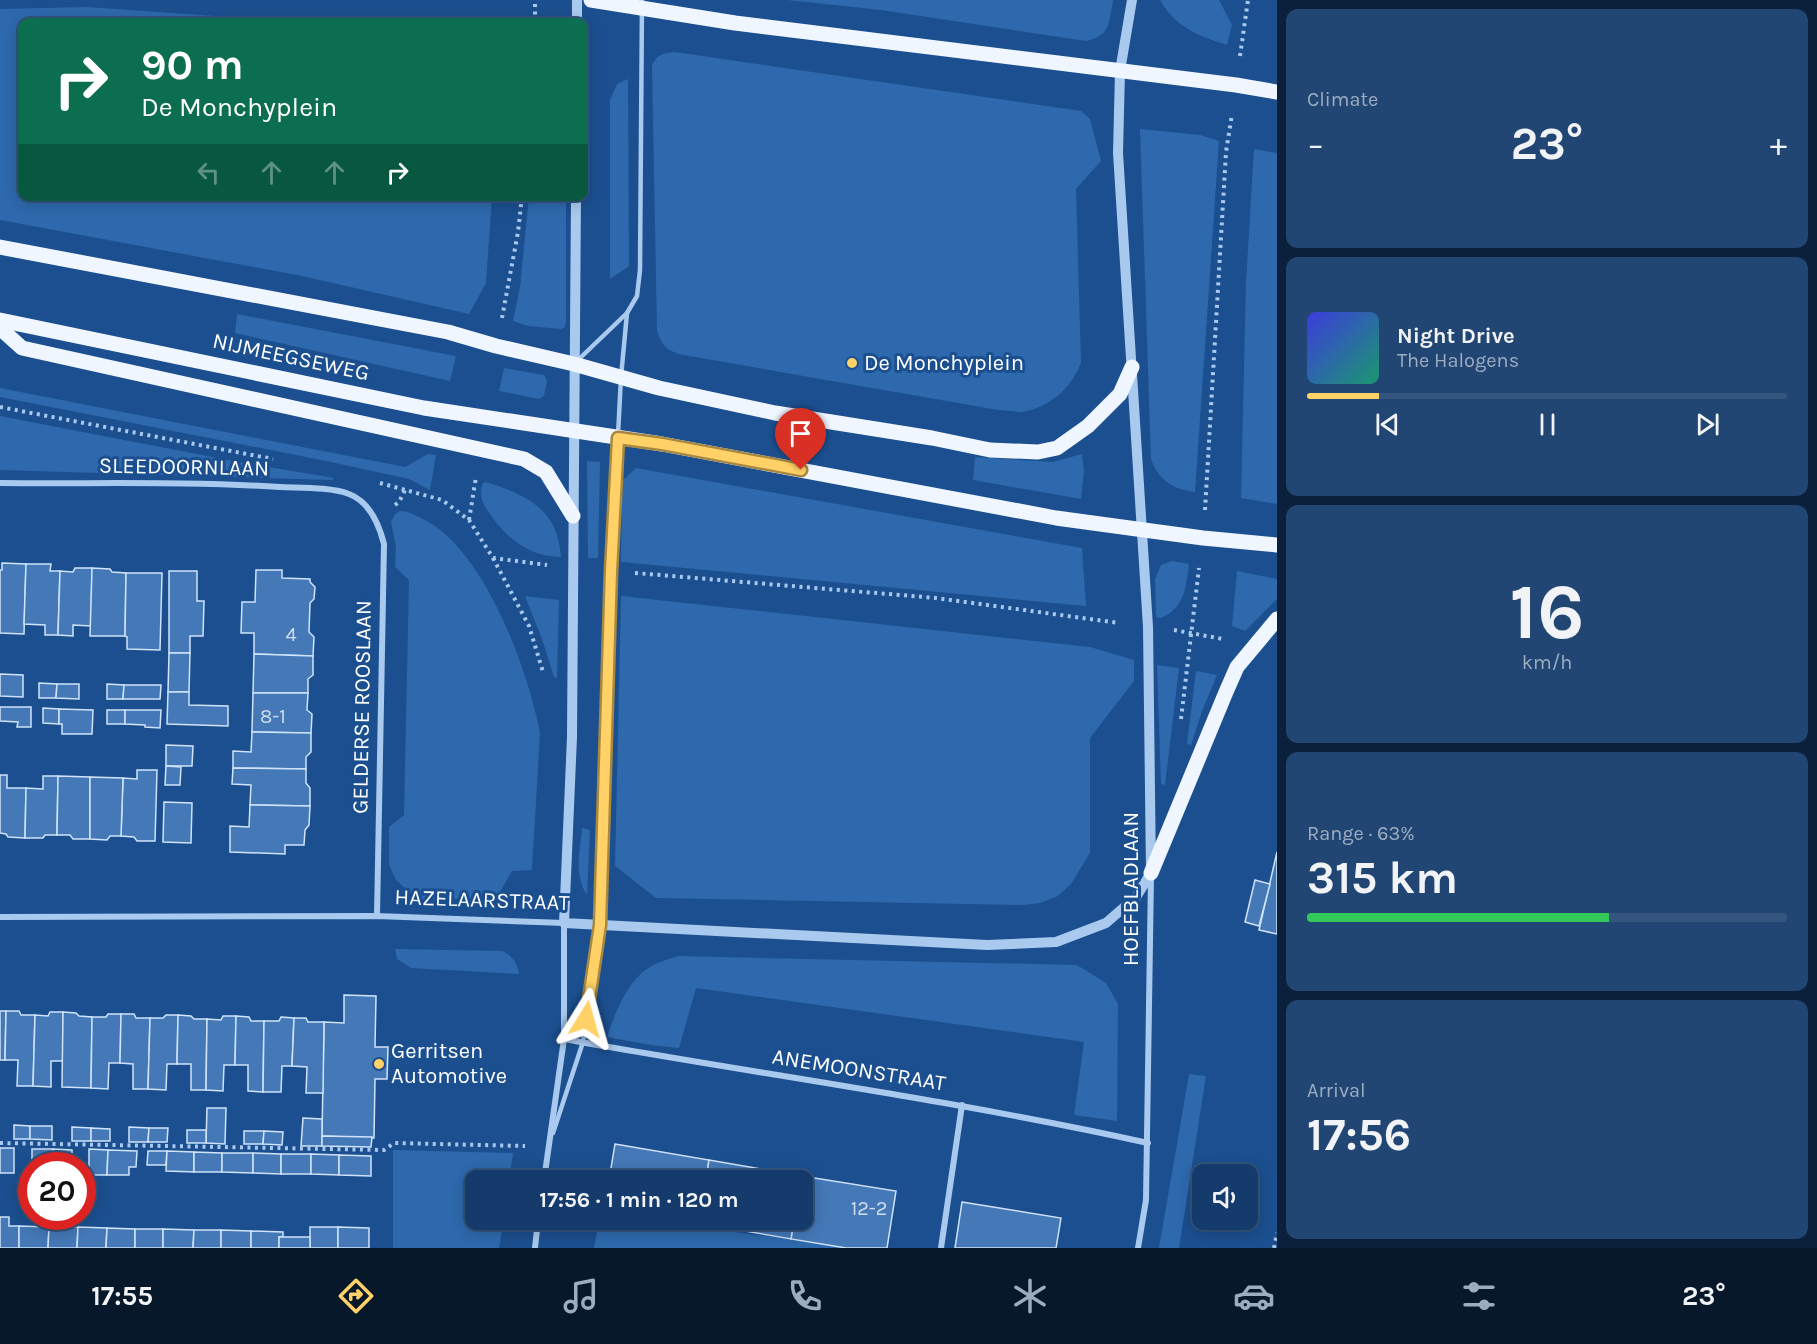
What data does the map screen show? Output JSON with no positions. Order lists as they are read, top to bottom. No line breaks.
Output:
{"streets":{"main road":["NIJMEEGSEWEG"],"street":["SLEEDOORNLAAN","GELDERSE ROOSLAAN","HOEFBLADLAAN","HAZELAARSTRAAT","ANEMOONSTRAAT"]},"crossings":[["SLEEDOORNLAAN","GELDERSE ROOSLAAN"],["GELDERSE ROOSLAAN","HAZELAARSTRAAT"],["HOEFBLADLAAN","HAZELAARSTRAAT"],["HOEFBLADLAAN","ANEMOONSTRAAT"]],"places":["De Monchyplein","Gerritsen Automotive"],"house_numbers":["4","8-1","12-2"],"page":{"tile":["Climate",["16","km/h"],["Range · 63%","315 km"],["Arrival","17:56"]],"turn":["90 m","De Monchyplein"],"heat":["−","23°","+"],"song":["Night Drive","The Halogens"],"limit":"20","trip":"17:56 · 1 min · 120 m","tabs":["17:55","23°"]}}
